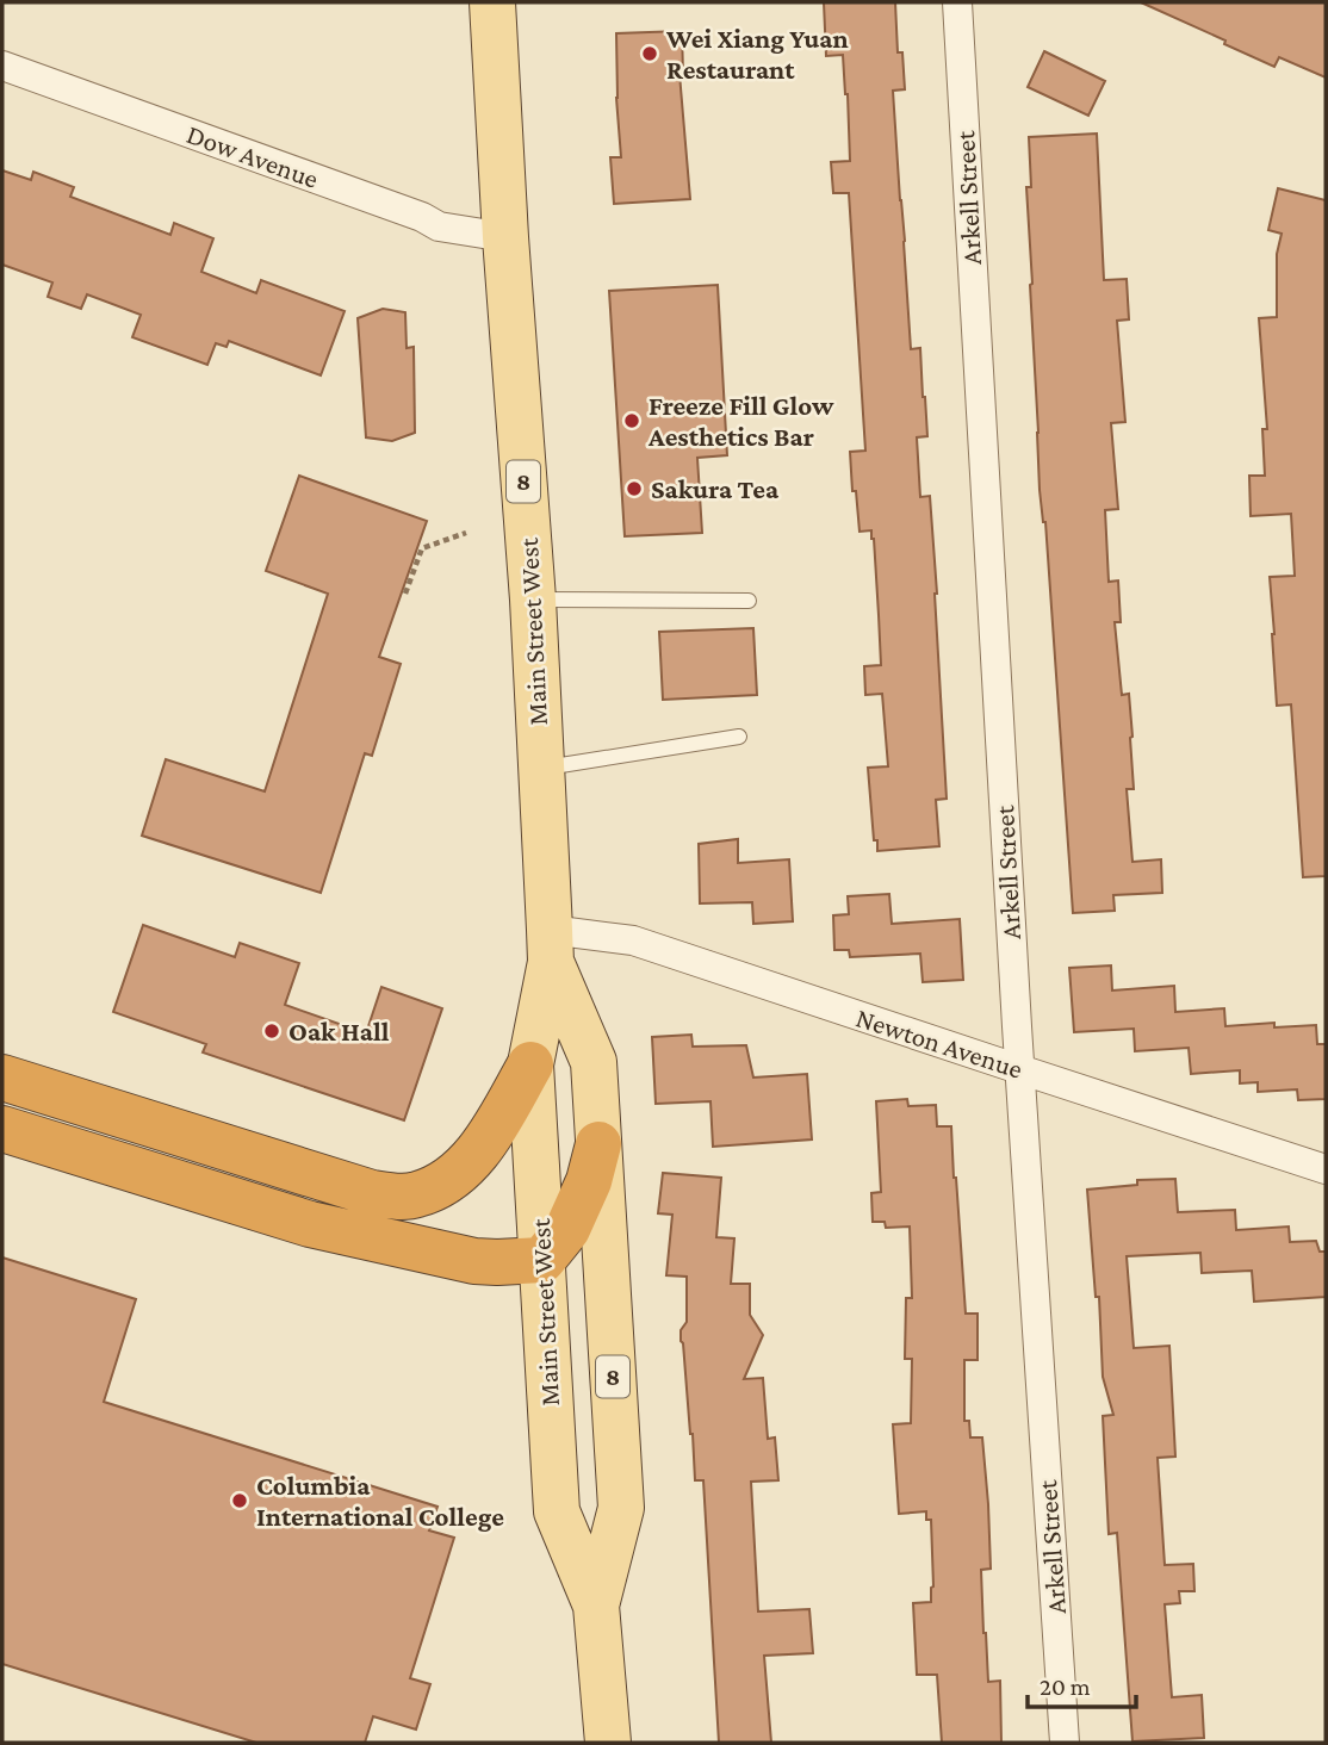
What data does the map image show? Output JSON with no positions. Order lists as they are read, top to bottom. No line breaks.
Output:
{"streets":{"main road":["8","Main Street West"],"street":["Dow Avenue","Arkell Street","Newton Avenue"]},"crossings":[["Dow Avenue","Main Street West"],["Arkell Street","Newton Avenue"],["Main Street West","Newton Avenue"]],"places":["Wei Xiang Yuan Restaurant","Freeze Fill Glow Aesthetics Bar","Sakura Tea","Oak Hall","Columbia International College"],"scale_bar":"20 m"}
